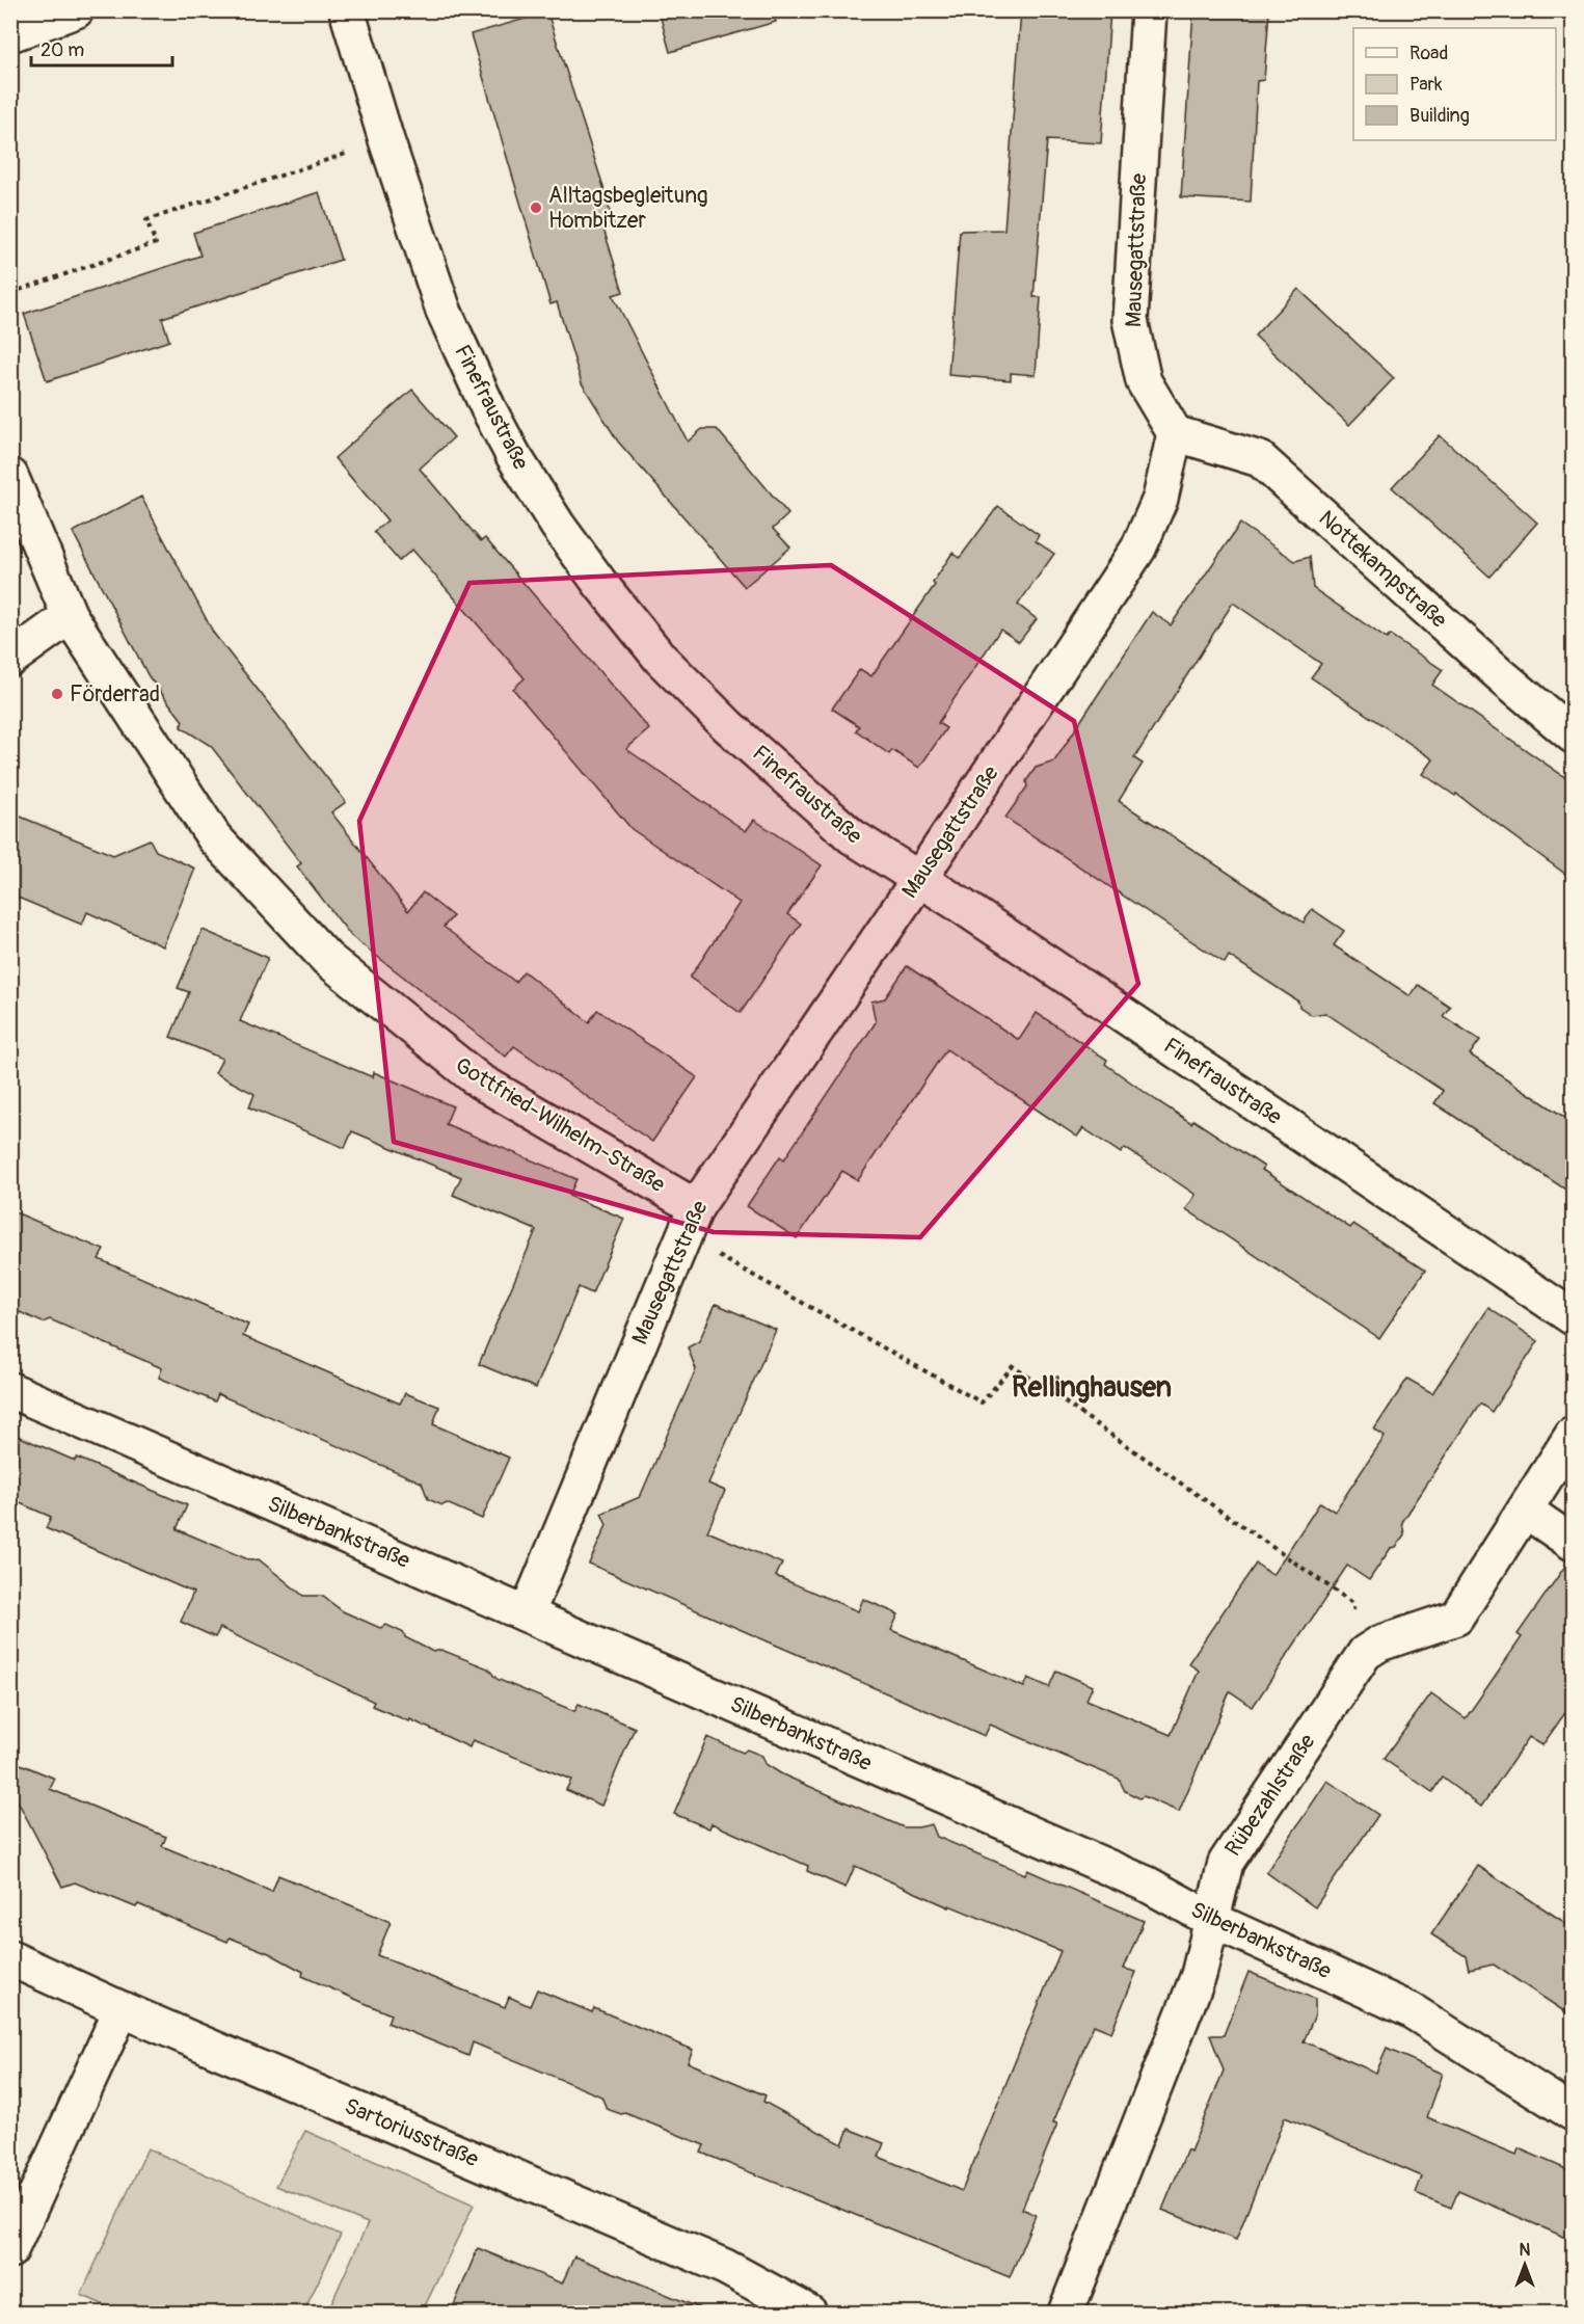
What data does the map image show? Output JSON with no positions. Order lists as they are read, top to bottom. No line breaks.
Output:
{"streets":{"street":["Mausegattstraße","Finefraustraße","Nottekampstraße","Gottfried-Wilhelm-Straße","Silberbankstraße","Rübezahlstraße","Sartoriusstraße"]},"crossings":[["Mausegattstraße","Finefraustraße"],["Mausegattstraße","Nottekampstraße"],["Mausegattstraße","Gottfried-Wilhelm-Straße"],["Mausegattstraße","Silberbankstraße"],["Silberbankstraße","Rübezahlstraße"]],"districts":["Rellinghausen"],"places":["Alltagsbegleitung Hombitzer","Förderrad"],"legend":["Road","Park","Building"],"scale_bar":"20 m","north":"top"}
